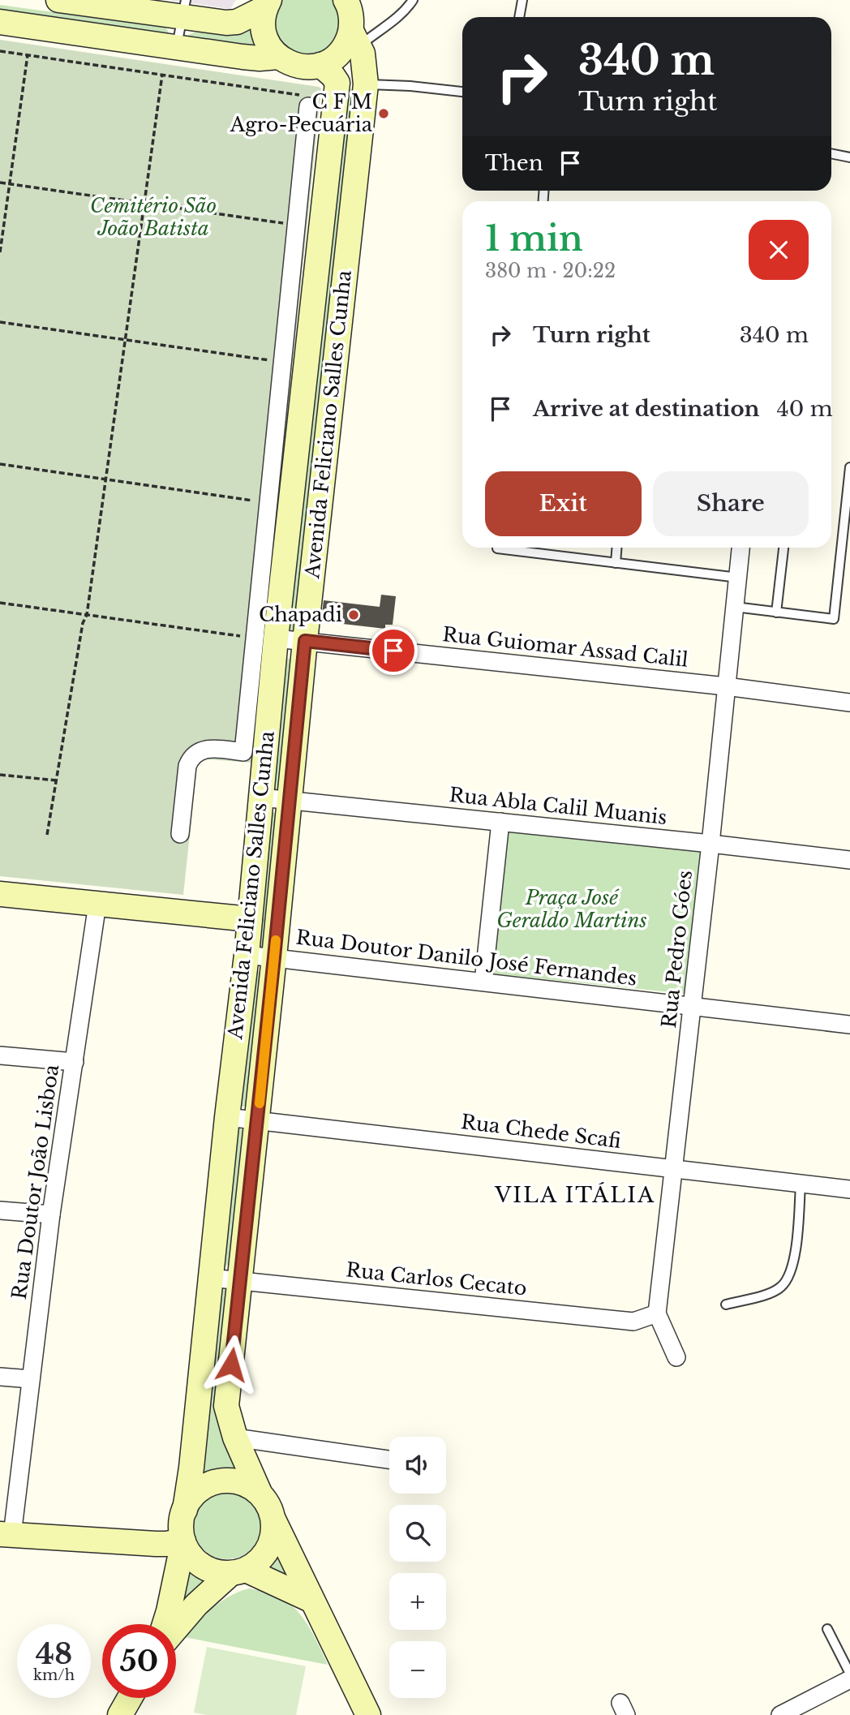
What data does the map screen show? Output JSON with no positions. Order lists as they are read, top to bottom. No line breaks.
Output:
{"streets":{"main road":["Avenida Feliciano Salles Cunha"],"street":["Rua Guiomar Assad Calil","Rua Abla Calil Muanis","Rua Pedro Góes","Rua Doutor Danilo José Fernandes","Rua Chede Scafi","Rua Doutor João Lisboa","Rua Carlos Cecato"]},"crossings":[["Avenida Feliciano Salles Cunha","Rua Guiomar Assad Calil"],["Avenida Feliciano Salles Cunha","Rua Abla Calil Muanis"],["Avenida Feliciano Salles Cunha","Rua Doutor Danilo José Fernandes"],["Avenida Feliciano Salles Cunha","Rua Chede Scafi"],["Avenida Feliciano Salles Cunha","Rua Carlos Cecato"],["Rua Guiomar Assad Calil","Rua Pedro Góes"],["Rua Abla Calil Muanis","Rua Pedro Góes"],["Rua Pedro Góes","Rua Doutor Danilo José Fernandes"],["Rua Pedro Góes","Rua Chede Scafi"],["Rua Pedro Góes","Rua Carlos Cecato"]],"districts":["VILA ITÁLIA"],"parks":["Cemitério São João Batista","Praça José Geraldo Martins"],"places":["C F M Agro-Pecuária","Chapadi"],"page":{"turn":["340 m","Turn right"],"then":"Then","heading":["1 min","380 m · 20:22"],"list":[{"name":"Turn right","value":"340 m"},{"name":"Arrive at destination","value":"40 m"}],"buttons":["Exit","Share"],"map_buttons":["+","−"],"speed":"48 km/h","limit":"50"}}
